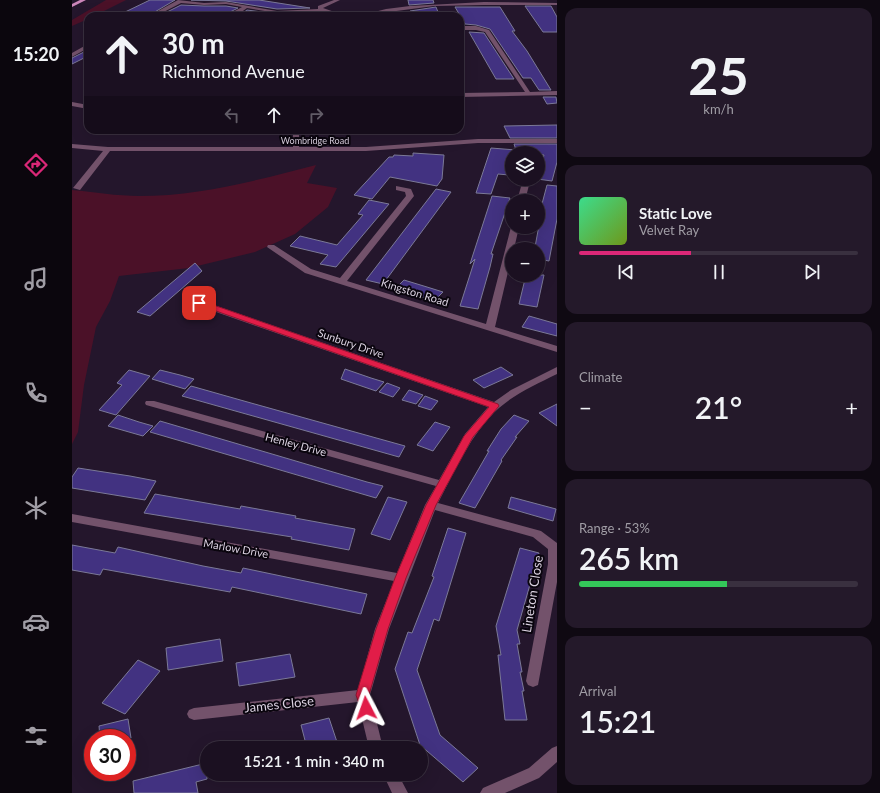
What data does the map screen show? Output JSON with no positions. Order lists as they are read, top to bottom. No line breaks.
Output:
{"streets":{"street":["Wombridge Road","Kingston Road","Sunbury Drive","Henley Drive","Marlow Drive","Lineton Close","James Close"]},"page":{"tabs":"15:20","tile":[["25","km/h"],"Climate",["Range · 53%","265 km"],["Arrival","15:21"]],"turn":["30 m","Richmond Avenue"],"map_buttons":["+","−"],"song":["Static Love","Velvet Ray"],"heat":["−","21°","+"],"limit":"30","trip":"15:21 · 1 min · 340 m"}}
